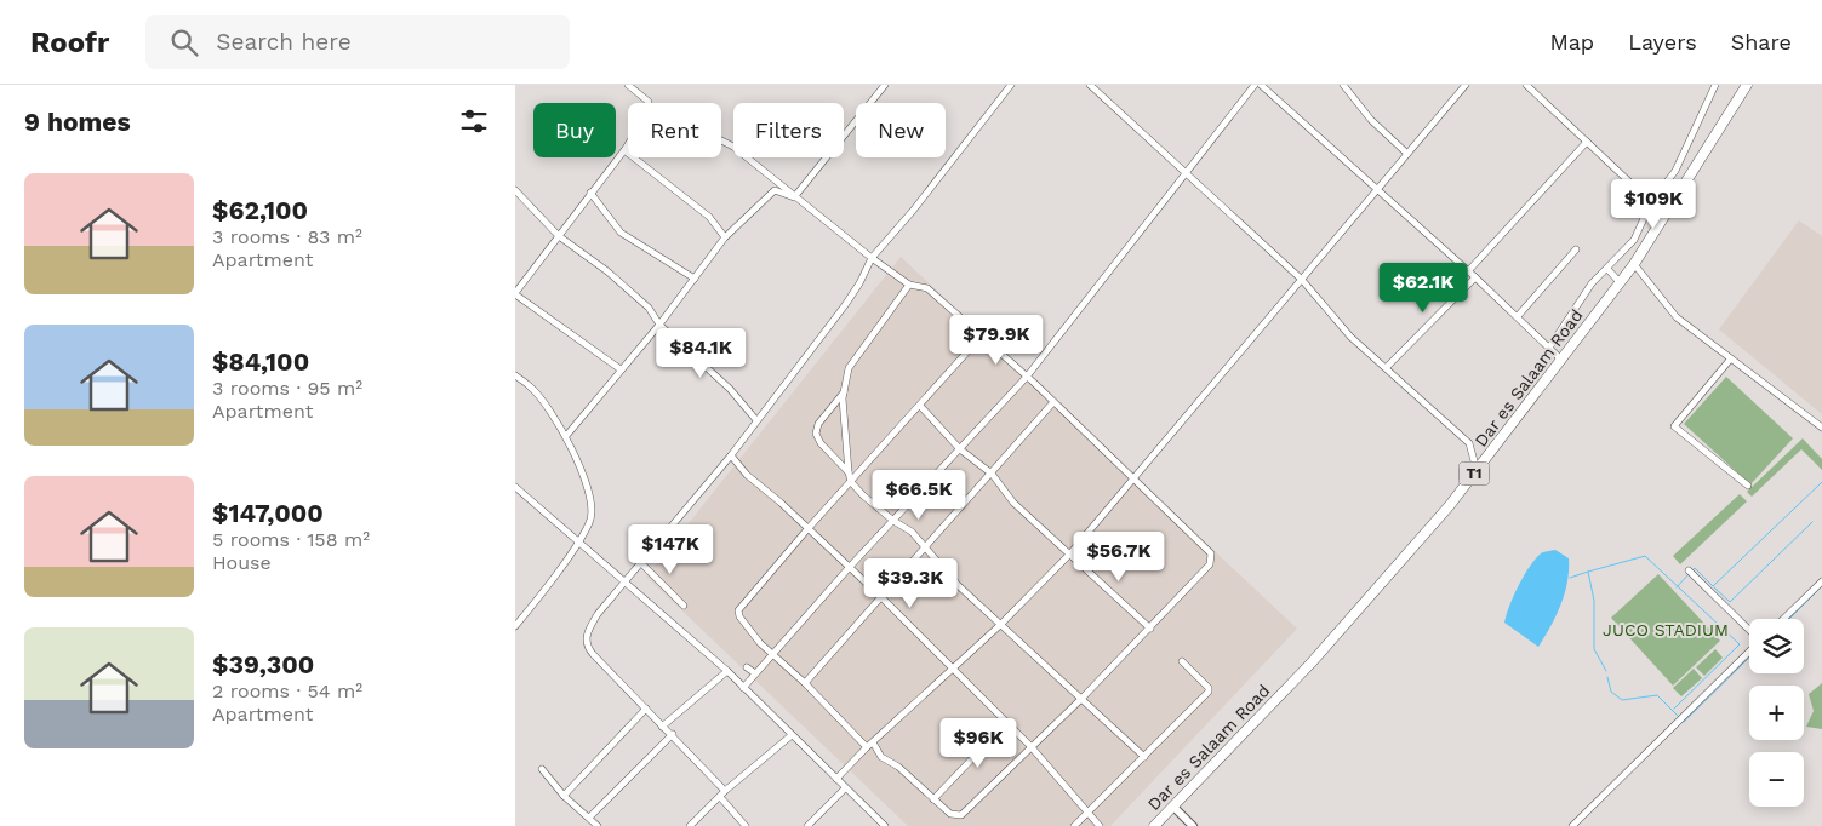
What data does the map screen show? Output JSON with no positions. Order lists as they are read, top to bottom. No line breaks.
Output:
{"streets":{"highway":["Dar es Salaam Road","T1"]},"parks":["JUCO STADIUM"],"page":{"header":"Roofr","search":"Search here","nav":["Map","Layers","Share"],"heading":"9 homes","chip":["Buy","Rent","Filters","New"],"list":[{"name":"$62,100","note":"3 rooms · 83 m² · Apartment"},{"name":"$84,100","note":"3 rooms · 95 m² · Apartment"},{"name":"$147,000","note":"5 rooms · 158 m² · House"},{"name":"$39,300","note":"2 rooms · 54 m² · Apartment"}],"price":["$109K","$62.1K","$79.9K","$84.1K","$66.5K","$147K","$56.7K","$39.3K","$96K"],"map_buttons":["+","−"]}}
